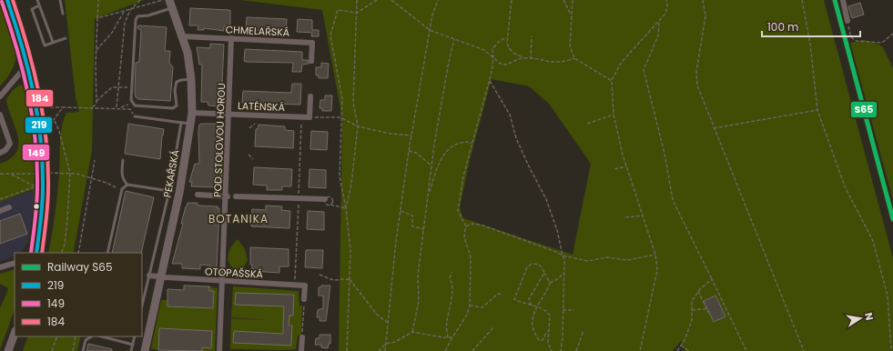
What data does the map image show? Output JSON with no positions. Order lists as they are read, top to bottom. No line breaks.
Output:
{"streets":{"street":["CHMELAŘSKÁ","LATÉNSKÁ","POD STOLOVOU HOROU","PEKAŘSKÁ","OTOPAŠSKÁ"]},"crossings":[["CHMELAŘSKÁ","POD STOLOVOU HOROU"],["CHMELAŘSKÁ","PEKAŘSKÁ"],["LATÉNSKÁ","POD STOLOVOU HOROU"],["LATÉNSKÁ","PEKAŘSKÁ"],["POD STOLOVOU HOROU","OTOPAŠSKÁ"],["PEKAŘSKÁ","OTOPAŠSKÁ"]],"districts":["BOTANIKA"],"lines":["rail line S65","transit line 219","transit line 184","transit line 149"],"legend":["Railway S65","219","149","184"],"scale_bar":"100 m","north":"right"}
